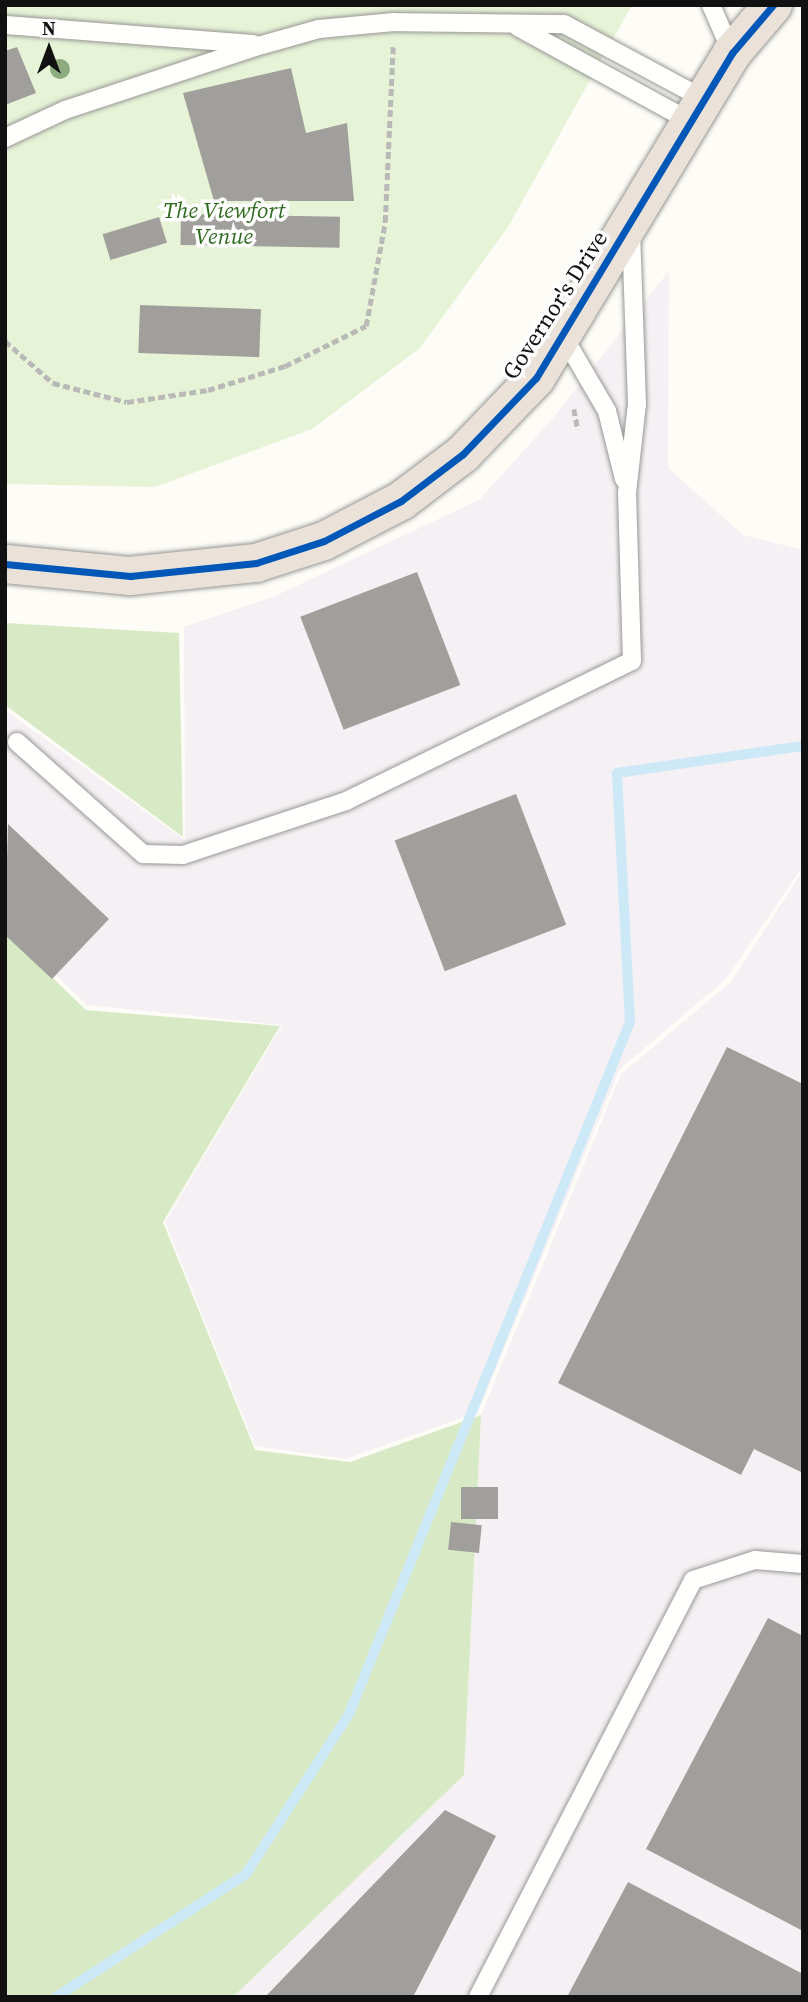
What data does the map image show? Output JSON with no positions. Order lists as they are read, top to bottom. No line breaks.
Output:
{"streets":{"highway":["Governor's Drive"]},"parks":["The Viewfort Venue"],"north":"top"}
